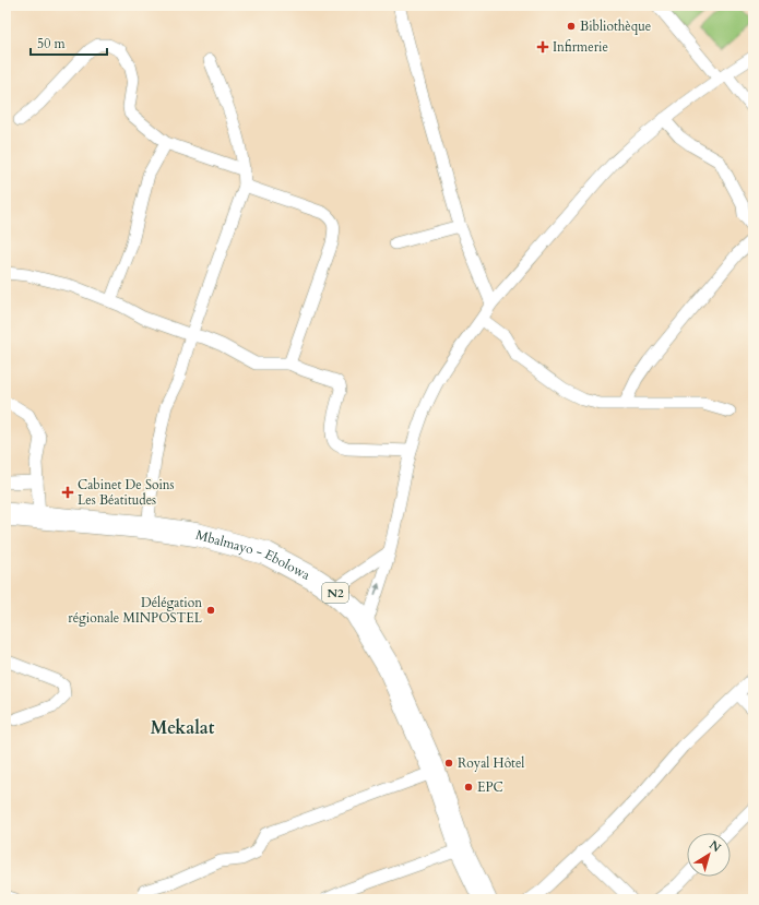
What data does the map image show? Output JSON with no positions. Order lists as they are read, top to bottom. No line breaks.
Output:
{"streets":{"highway":["Mbalmayo - Ebolowa","N2"]},"districts":["Mekalat"],"places":{"other":["Bibliothèque","Délégation régionale MINPOSTEL","Royal Hôtel","EPC"],"health":["Infirmerie","Cabinet De Soins Les Béatitudes"]},"scale_bar":"50 m","north":"top right"}
